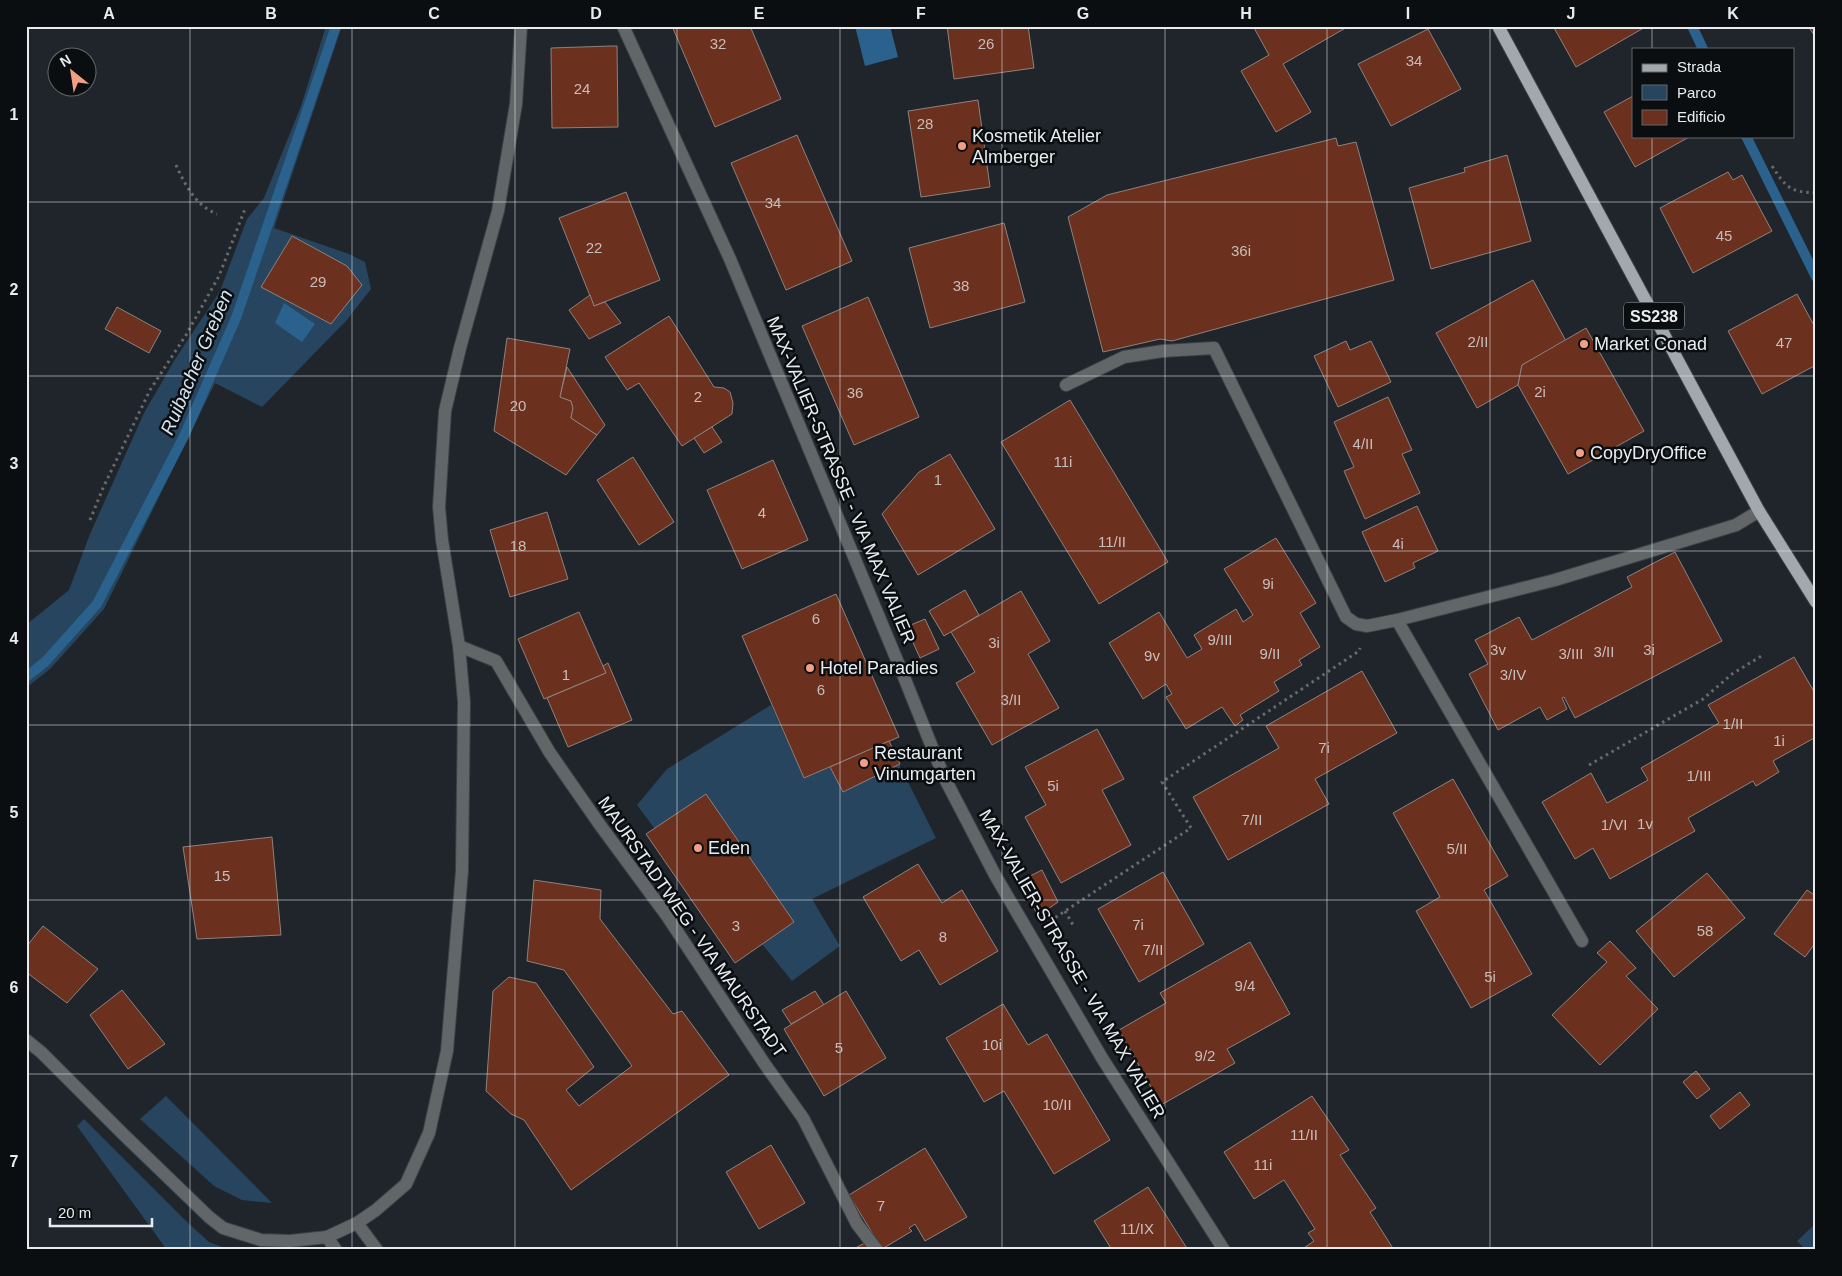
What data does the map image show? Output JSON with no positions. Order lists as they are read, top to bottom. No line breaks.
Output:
{"streets":{"main road":["SS238"],"street":["MAX-VALIER-STRASSE - VIA MAX VALIER","MAURSTADTWEG - VIA MAURSTADT"]},"water":["Ruibacher Greben"],"places":["Kosmetik Atelier Almberger","Market Conad","CopyDryOffice","Hotel Paradies","Restaurant Vinumgarten","Eden"],"house_numbers":["32","26","34","24","28","34","45","22","36i","29","38","2/II","47","2i","36","2","20","4/II","11i","1","4","11/II","4i","18","9i","6","9/III","3i","3v","3i","3/II","9/II","3/III","9v","1","3/IV","6","3/II","1/II","1i","7i","1/III","5i","7/II","1v","1/VI","5/II","15","7i","3","58","8","7/II","5i","9/4","10i","5","9/2","10/II","11/II","11i","7","11/IX"],"legend":["Strada","Parco","Edificio"],"scale_bar":"20 m","north":"top left","grid":{"columns":["A","B","C","D","E","F","G","H","I","J","K"],"rows":["1","2","3","4","5","6","7"]}}
